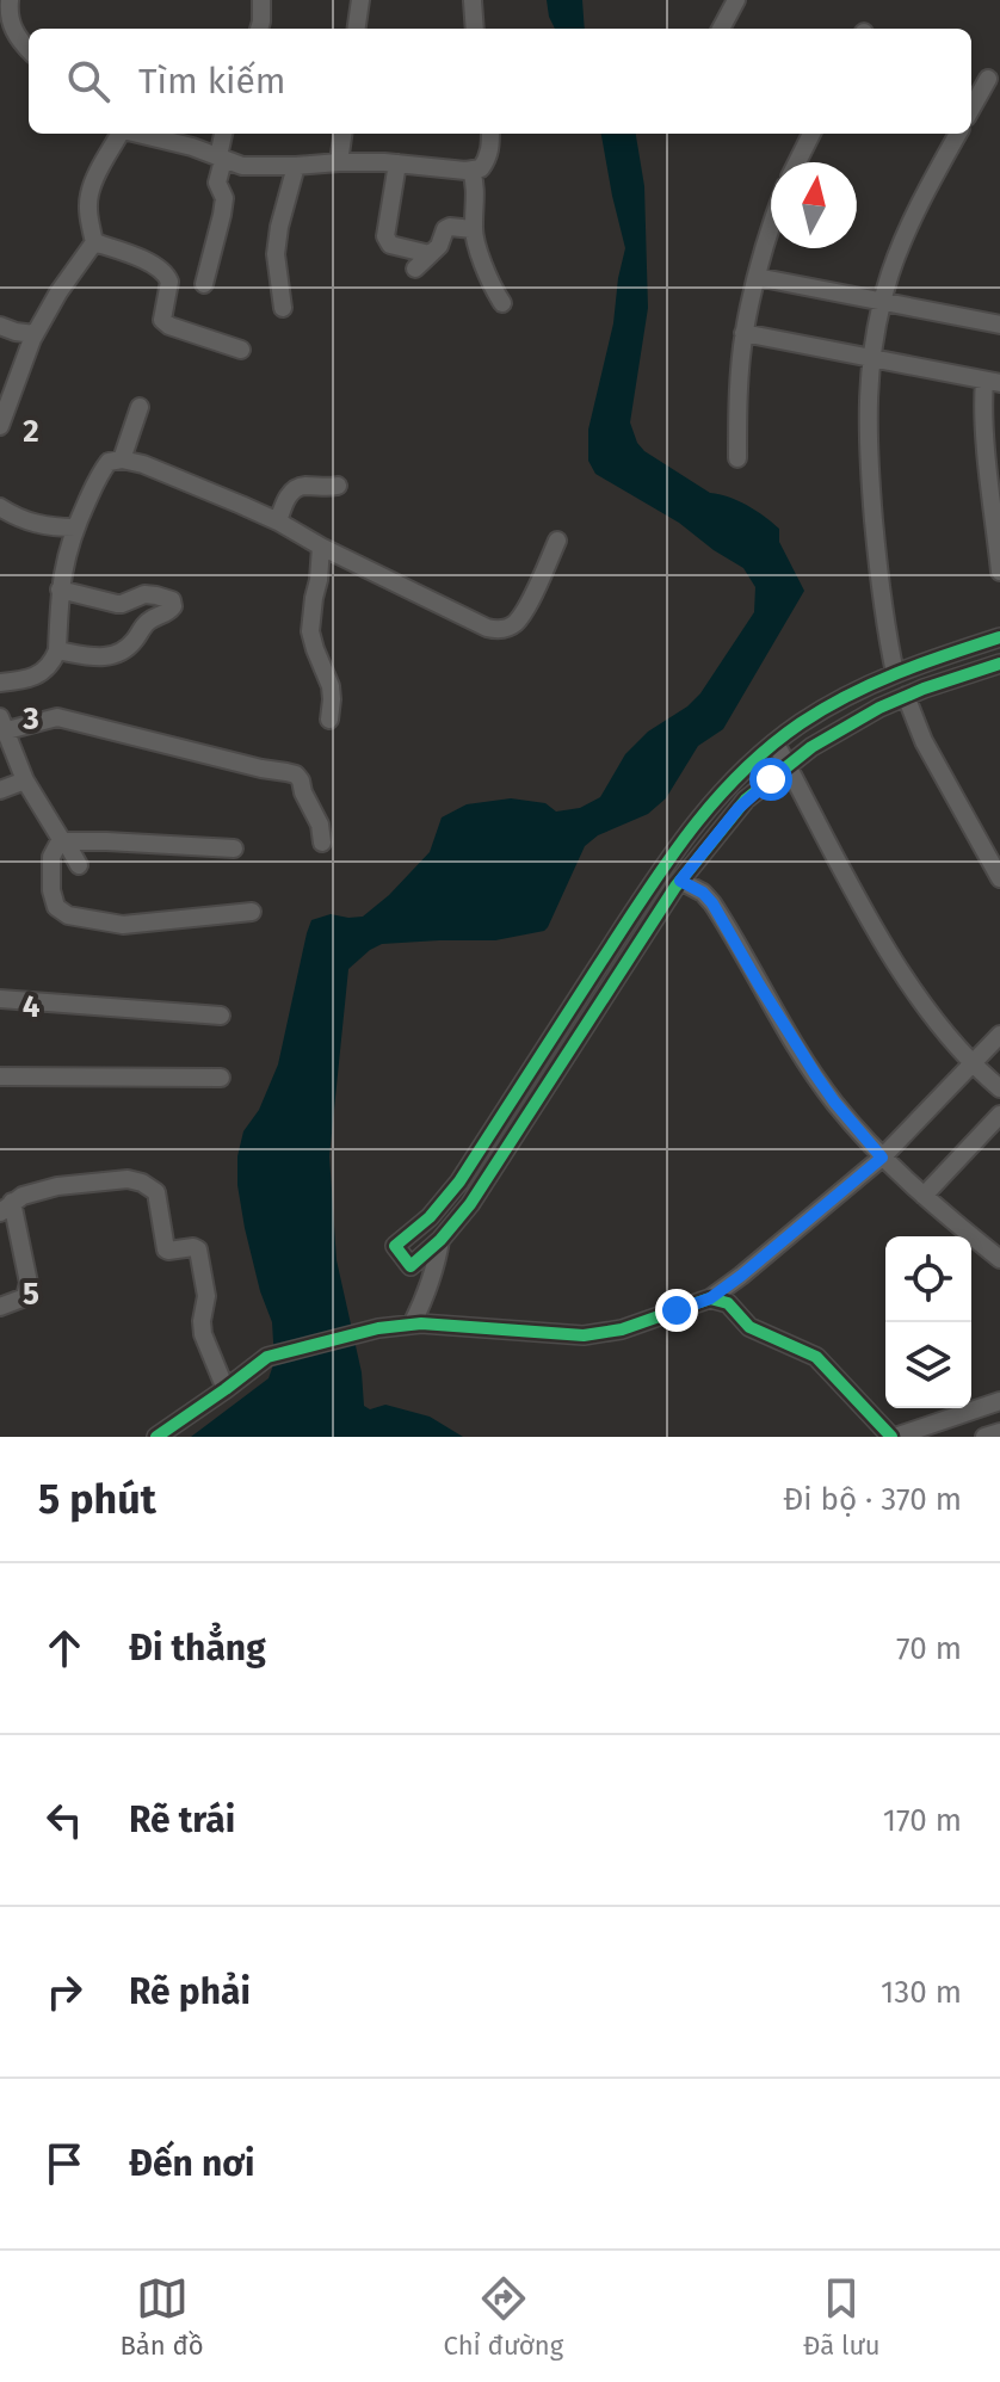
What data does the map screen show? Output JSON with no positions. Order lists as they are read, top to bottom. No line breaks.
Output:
{"north":"top","page":{"search":"Tìm kiếm","heading":["5 phút","Đi bộ · 370 m"],"list":[["Đi thẳng","70 m"],["Rẽ trái","170 m"],["Rẽ phải","130 m"],"Đến nơi"],"nav":["Bản đồ","Chỉ đường","Đã lưu"]},"grid":{"rows":["2","3","4","5"]}}
